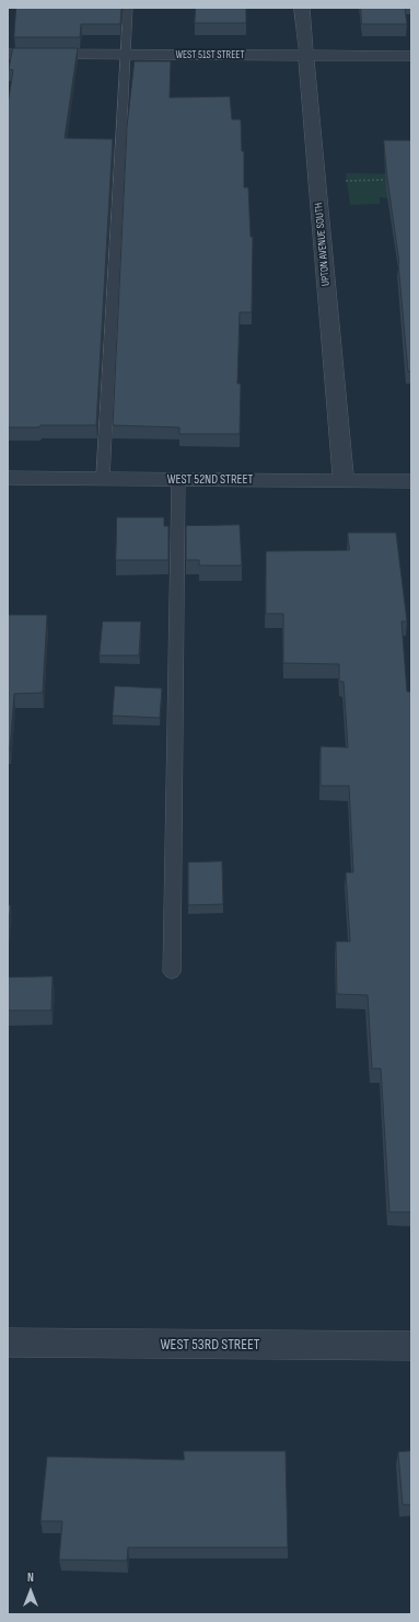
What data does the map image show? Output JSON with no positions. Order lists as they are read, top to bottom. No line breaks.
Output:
{"streets":{"street":["WEST 51ST STREET","UPTON AVENUE SOUTH","WEST 52ND STREET","WEST 53RD STREET"]},"crossings":[["WEST 51ST STREET","UPTON AVENUE SOUTH"],["UPTON AVENUE SOUTH","WEST 52ND STREET"]],"north":"top"}
